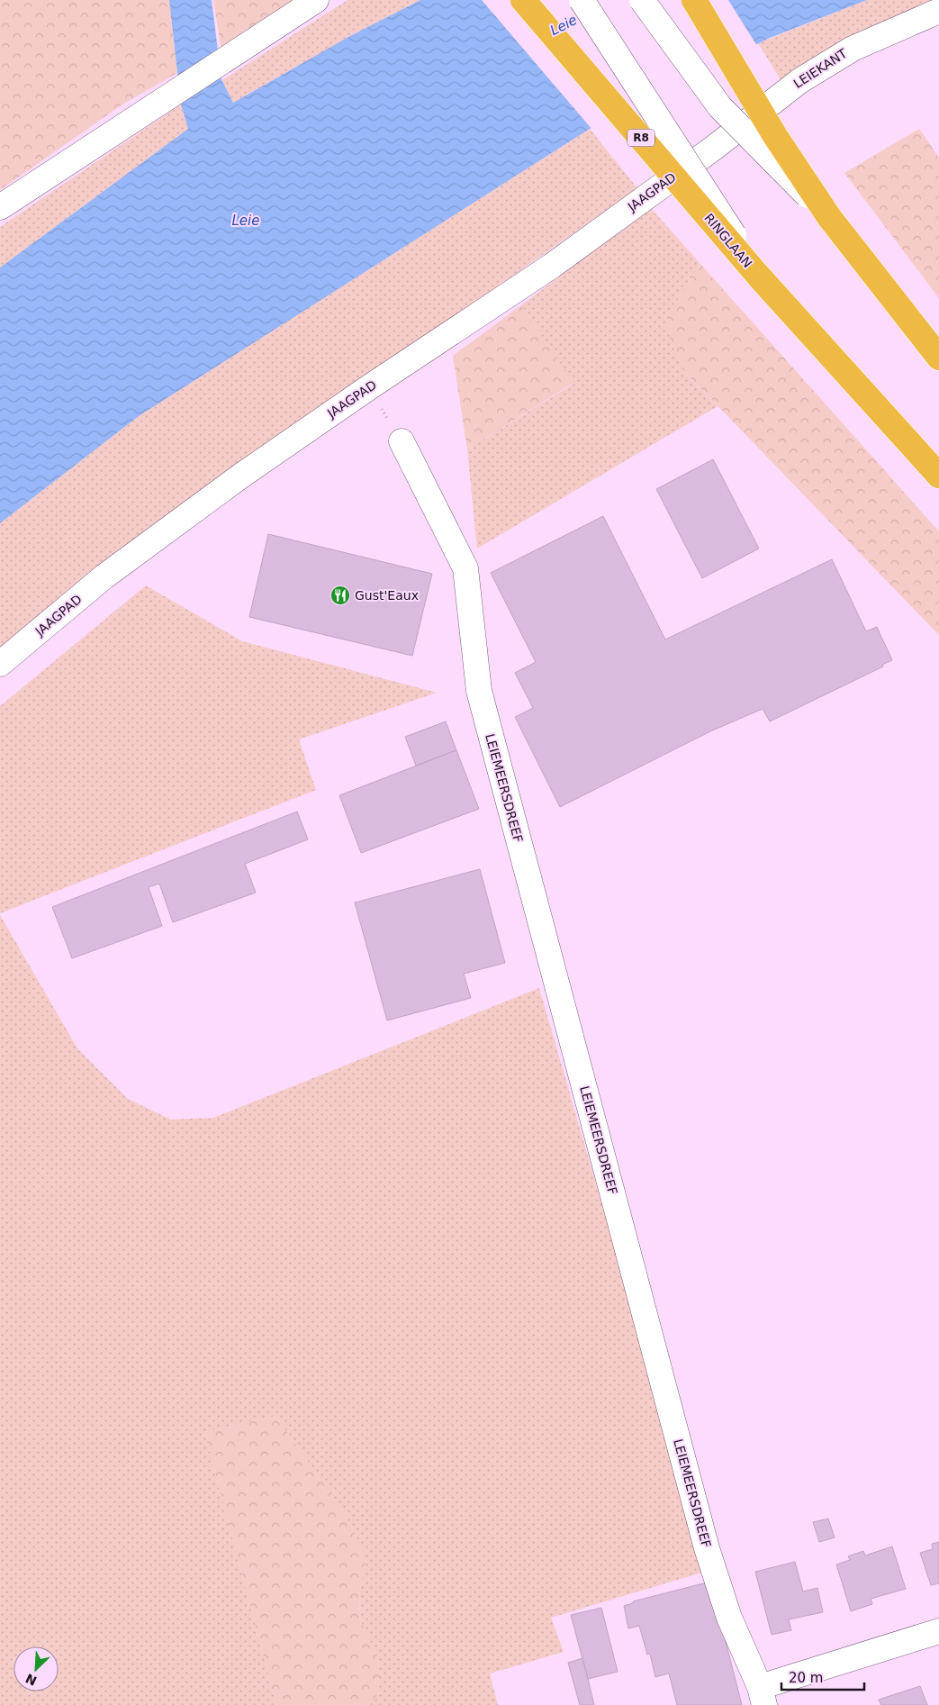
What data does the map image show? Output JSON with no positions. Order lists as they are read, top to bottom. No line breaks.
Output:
{"streets":{"highway":["R8","RINGLAAN"],"street":["LEIEKANT","JAAGPAD","LEIEMEERSDREEF"]},"crossings":[["LEIEKANT","JAAGPAD"]],"water":["Leie"],"places":{"restaurant":["Gust'Eaux"]},"scale_bar":"20 m","north":"bottom left"}
